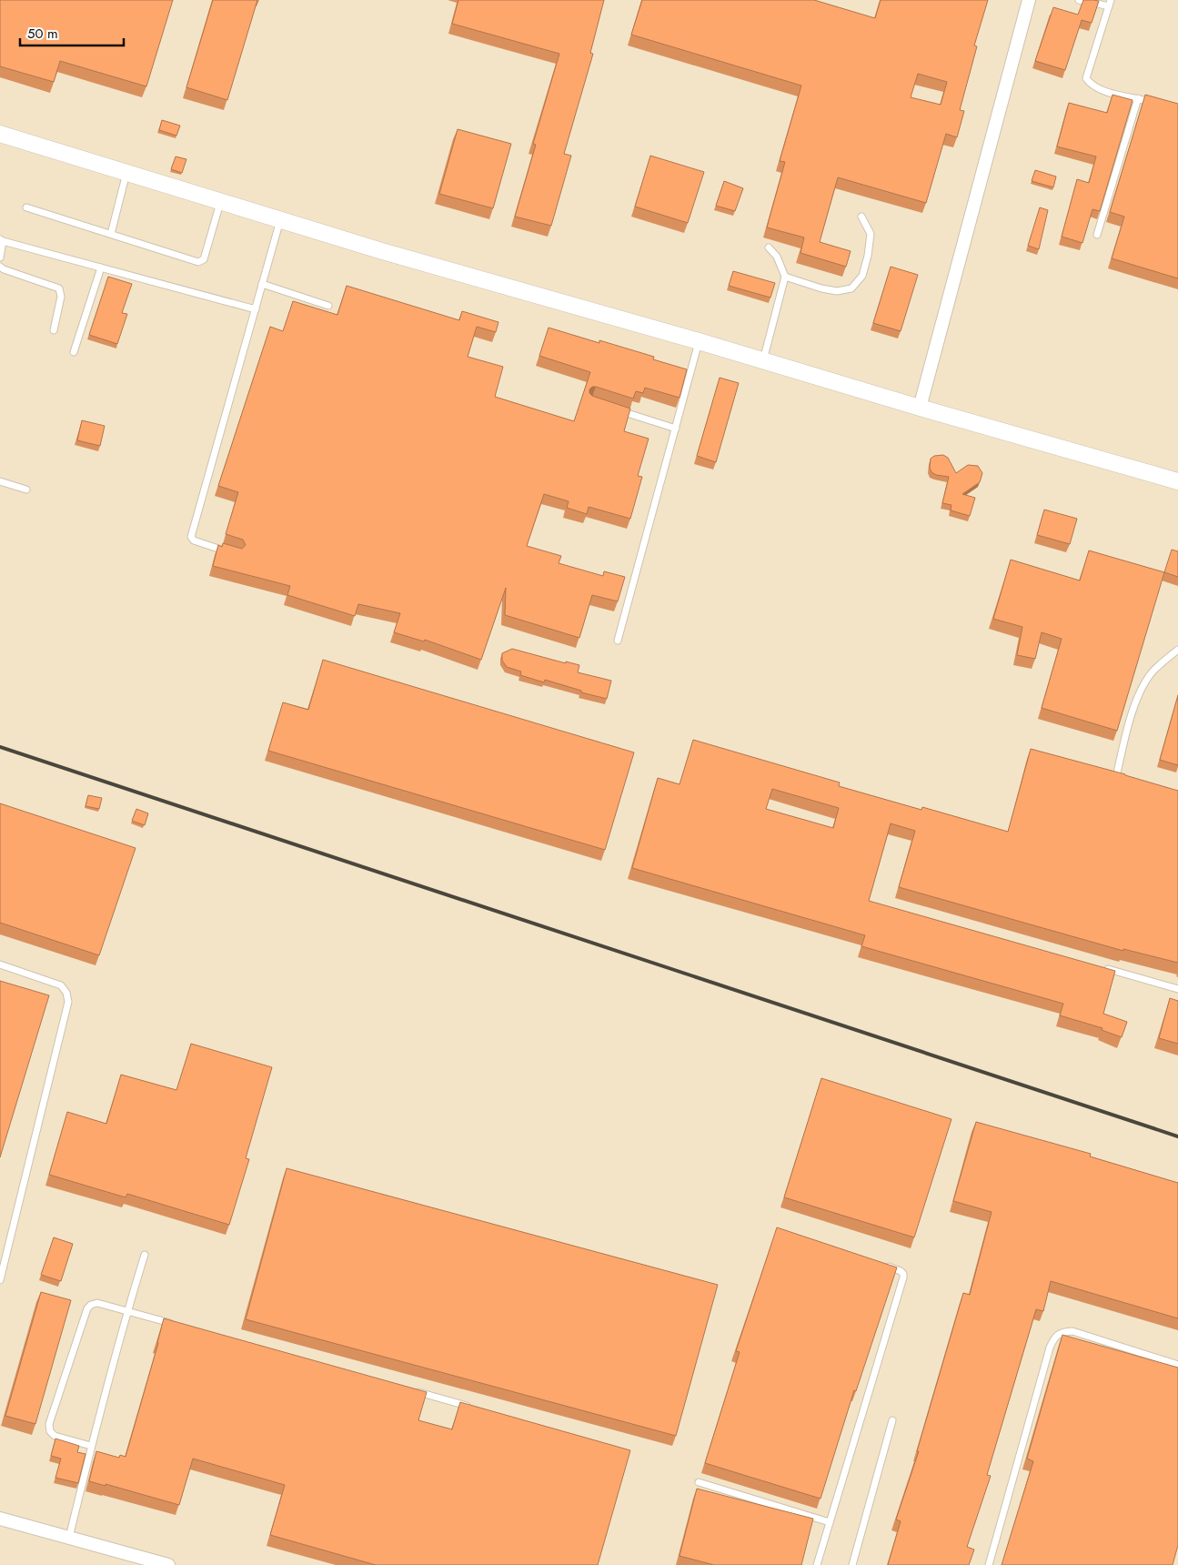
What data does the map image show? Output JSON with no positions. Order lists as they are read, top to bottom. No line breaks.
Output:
{"scale_bar":"50 m"}
